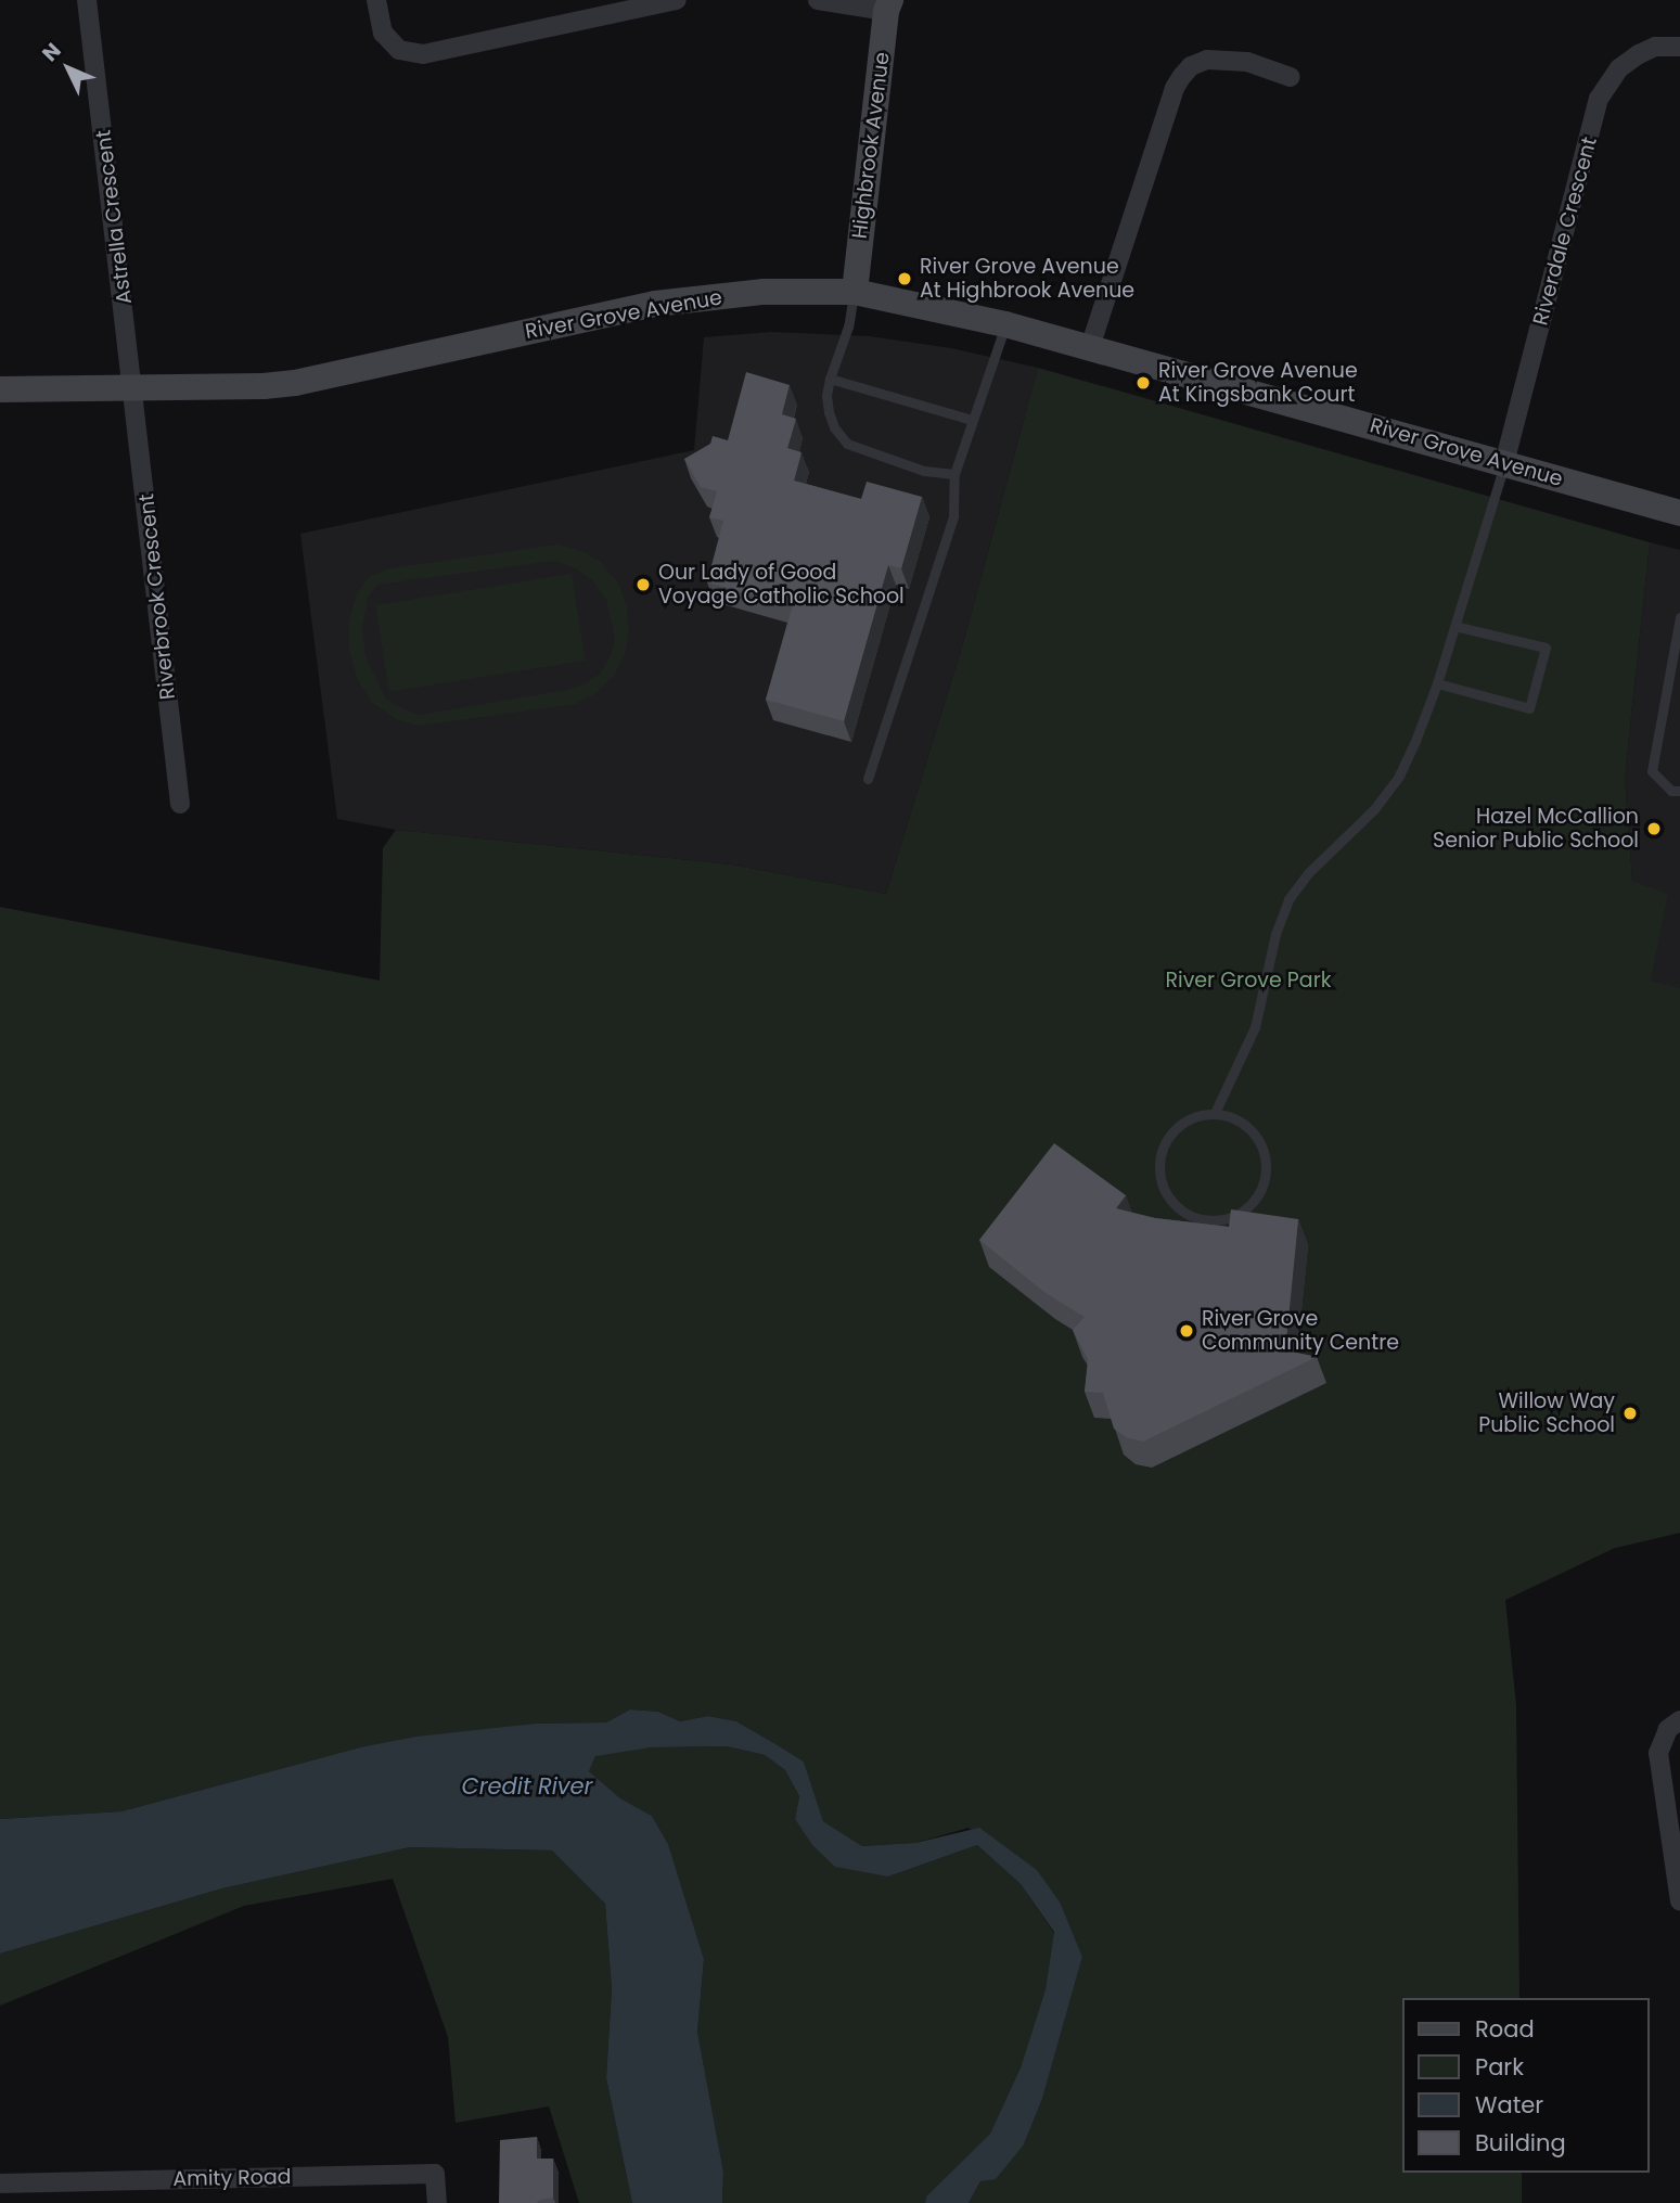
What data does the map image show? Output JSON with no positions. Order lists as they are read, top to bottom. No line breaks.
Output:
{"streets":{"street":["Highbrook Avenue","Astrella Crescent","Riverdale Crescent","River Grove Avenue","Riverbrook Crescent","Amity Road"]},"crossings":[["Highbrook Avenue","River Grove Avenue"],["Astrella Crescent","River Grove Avenue"],["Astrella Crescent","Riverbrook Crescent"],["Riverdale Crescent","River Grove Avenue"],["River Grove Avenue","Riverbrook Crescent"]],"water":["Credit River"],"parks":["River Grove Park"],"places":["River Grove Avenue At Highbrook Avenue","River Grove Avenue At Kingsbank Court","Our Lady of Good Voyage Catholic School","Hazel McCallion Senior Public School","River Grove Community Centre","Willow Way Public School"],"legend":["Road","Park","Water","Building"],"north":"top left"}
